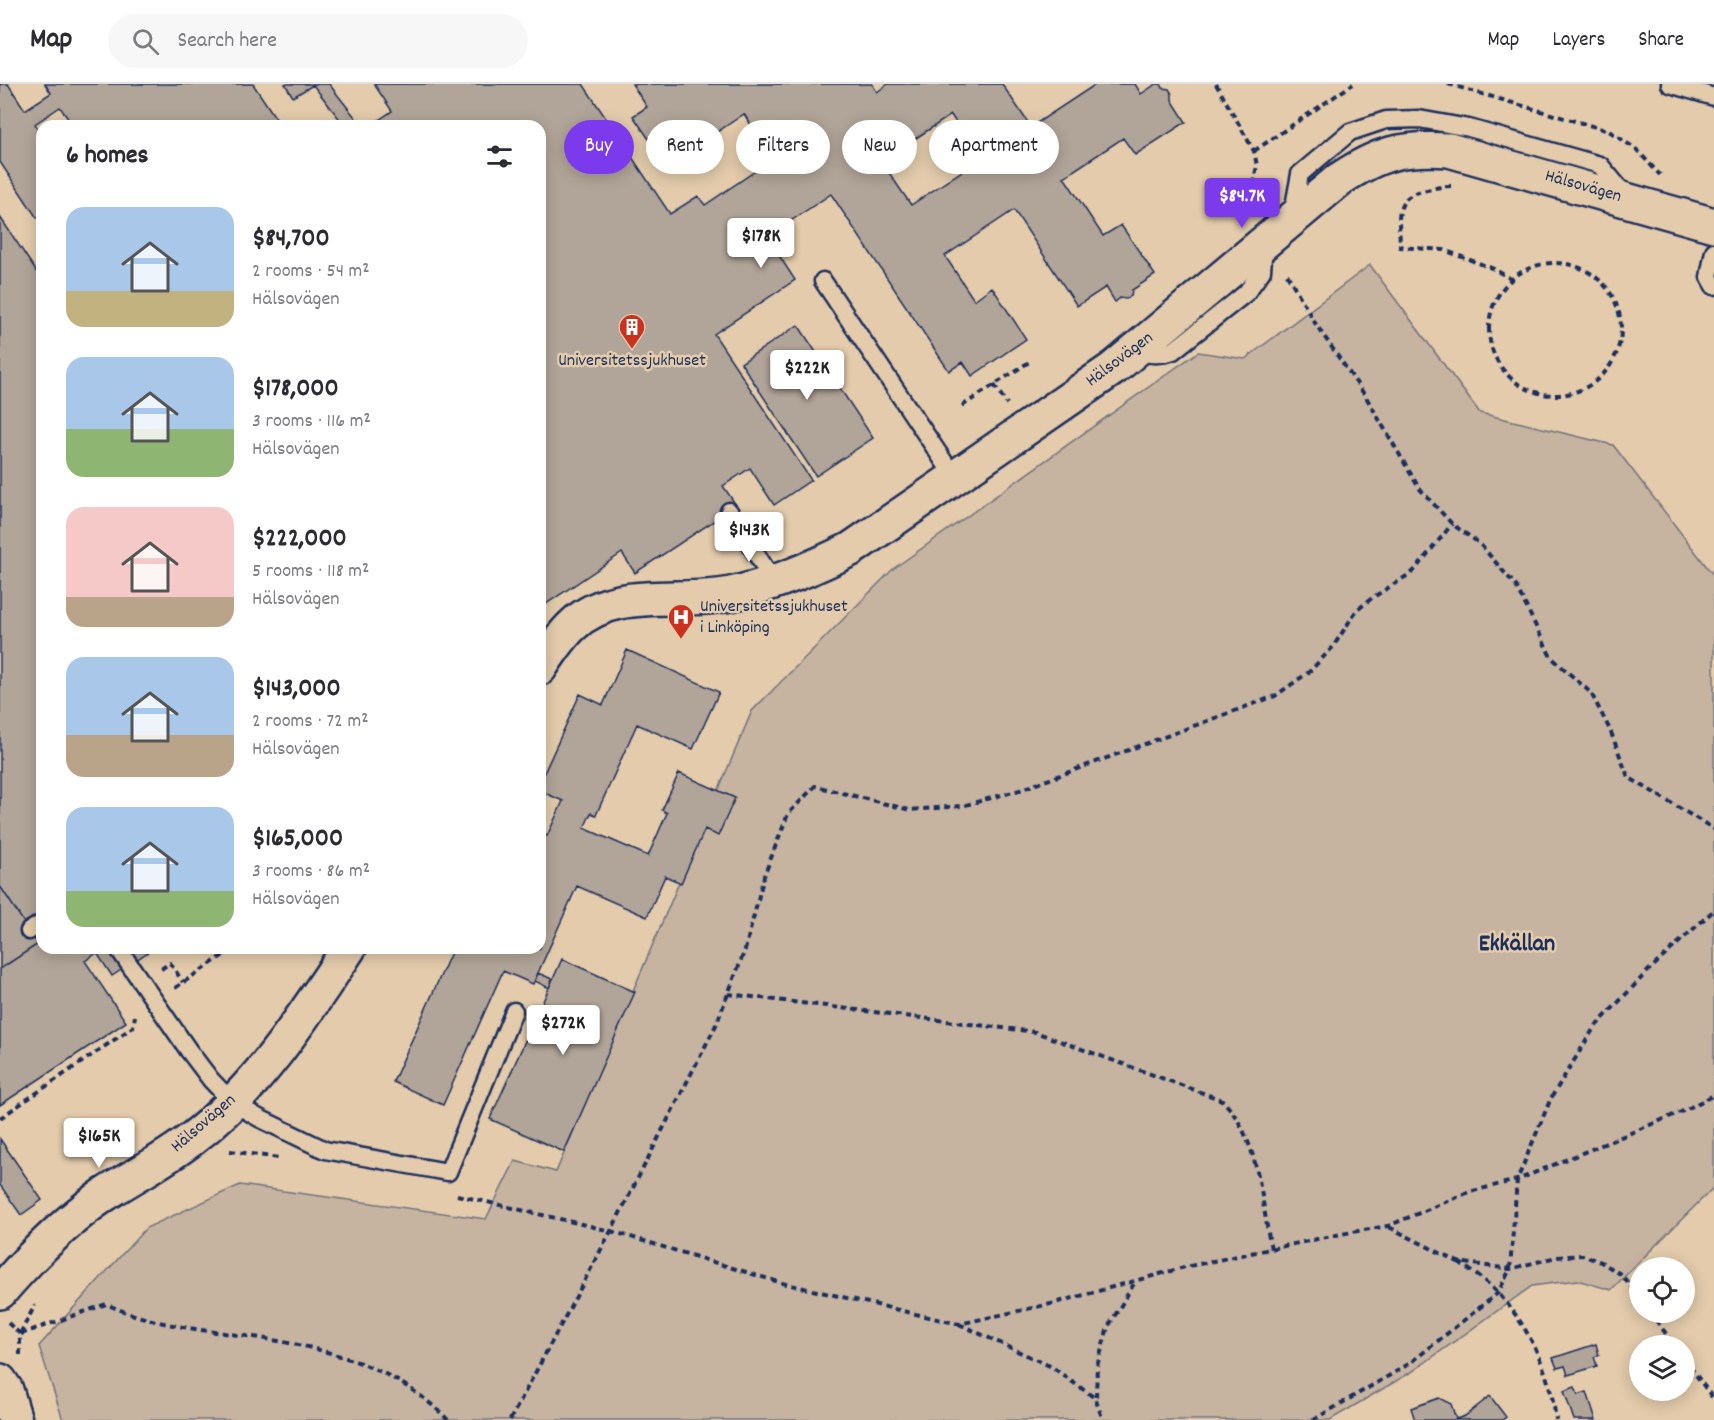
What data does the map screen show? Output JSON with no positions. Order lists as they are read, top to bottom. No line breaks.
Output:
{"streets":{"street":["Hälsovägen"]},"districts":["Ekkällan"],"places":{"building":["Universitetssjukhuset"],"hospital":["Universitetssjukhuset i Linköping"]},"page":{"header":"Map","search":"Search here","nav":["Map","Layers","Share"],"chip":["Buy","Rent","Filters","New","Apartment"],"heading":"6 homes","price":["$84.7K","$178K","$222K","$143K","$272K","$165K"],"list":[{"name":"$84,700","note":"2 rooms · 54 m² · Hälsovägen"},{"name":"$178,000","note":"3 rooms · 116 m² · Hälsovägen"},{"name":"$222,000","note":"5 rooms · 118 m² · Hälsovägen"},{"name":"$143,000","note":"2 rooms · 72 m² · Hälsovägen"},{"name":"$165,000","note":"3 rooms · 86 m² · Hälsovägen"}]}}
